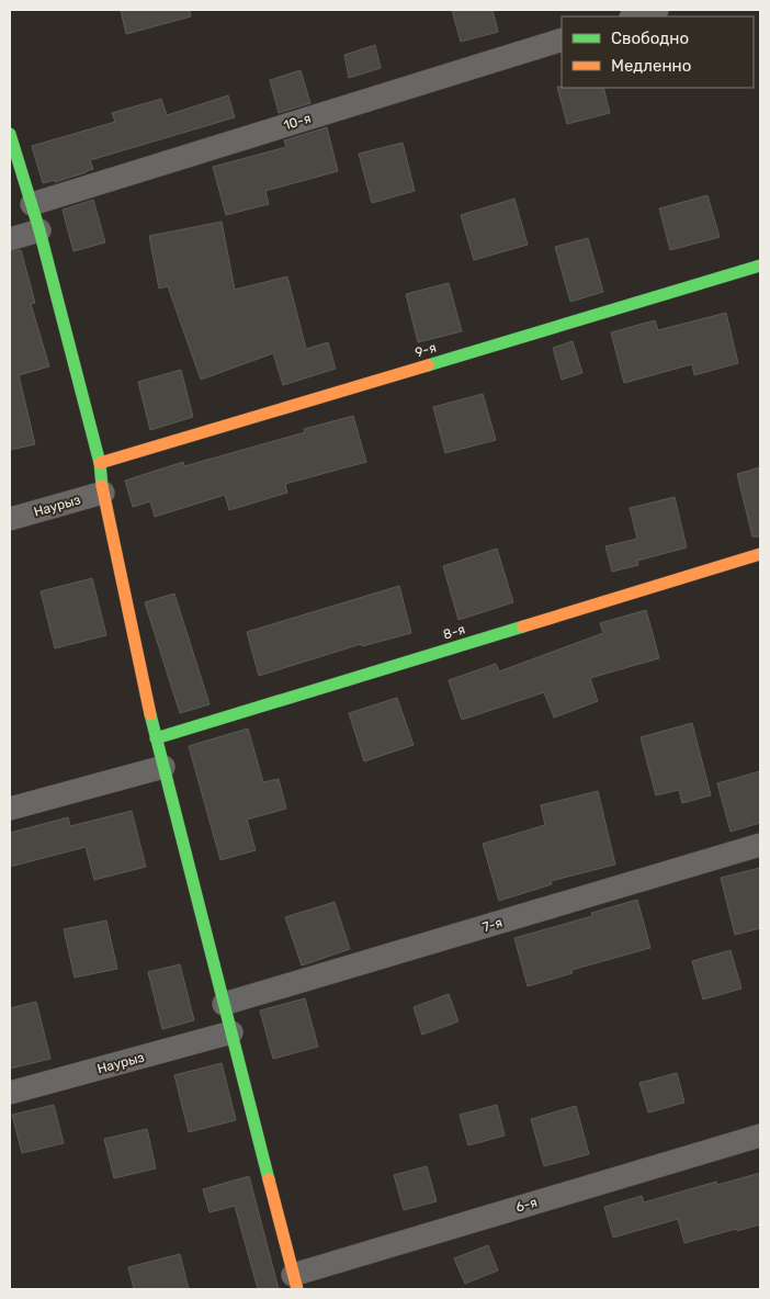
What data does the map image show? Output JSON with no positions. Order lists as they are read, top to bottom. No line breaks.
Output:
{"streets":{"street":["10-я","9-я","Наурыз","8-я","7-я","6-я"]},"legend":["Свободно","Медленно"]}
